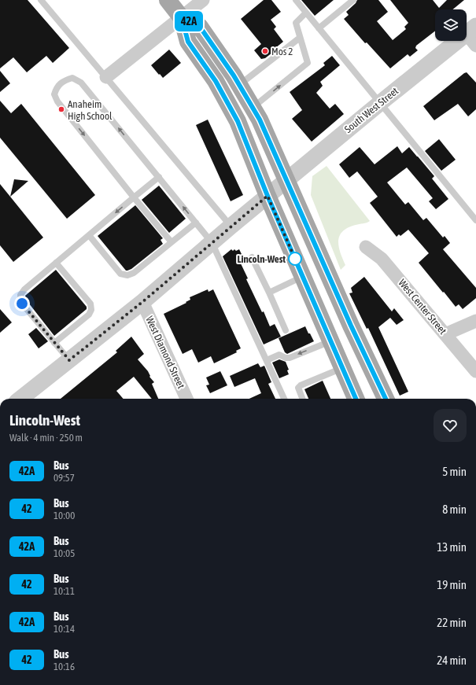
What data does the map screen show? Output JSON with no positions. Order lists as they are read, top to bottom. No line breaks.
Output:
{"streets":{"street":["South West Street","West Center Street","West Diamond Street"]},"crossings":[["South West Street","West Diamond Street"]],"places":["Mos 2","Anaheim High School","Lincoln-West"],"lines":["bus line 42A"],"page":{"on_map":"42A","heading":["Lincoln-West","Walk · 4 min · 250 m"],"list":[{"mark":"42A","name":"Bus","note":"09:57","value":"5 min"},{"mark":"42","name":"Bus","note":"10:00","value":"8 min"},{"mark":"42A","name":"Bus","note":"10:05","value":"13 min"},{"mark":"42","name":"Bus","note":"10:11","value":"19 min"},{"mark":"42A","name":"Bus","note":"10:14","value":"22 min"},{"mark":"42","name":"Bus","note":"10:16","value":"24 min"}]}}
